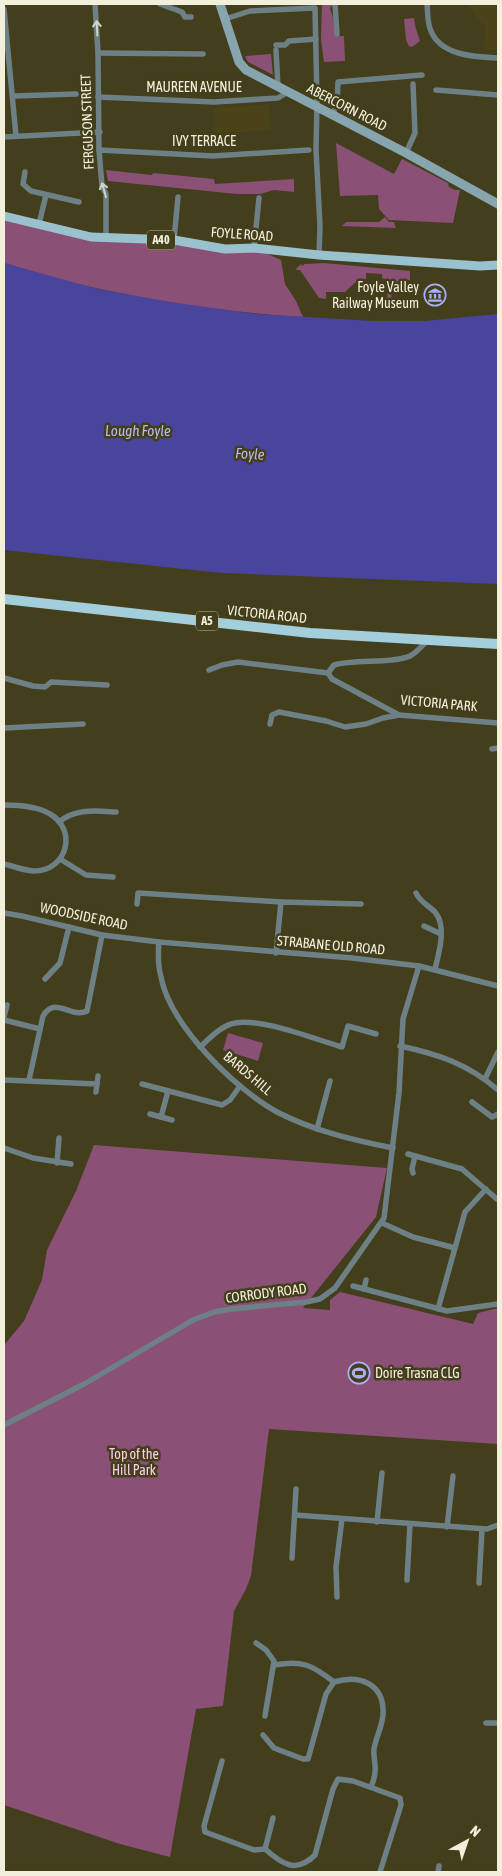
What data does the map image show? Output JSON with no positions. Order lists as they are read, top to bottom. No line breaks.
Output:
{"streets":{"highway":["VICTORIA ROAD","A5"],"main road":["ABERCORN ROAD","FOYLE ROAD","A40"],"street":["MAUREEN AVENUE","FERGUSON STREET","IVY TERRACE","VICTORIA PARK","WOODSIDE ROAD","STRABANE OLD ROAD","BARDS HILL","CORRODY ROAD"]},"crossings":[["MAUREEN AVENUE","ABERCORN ROAD"],["MAUREEN AVENUE","FERGUSON STREET"],["FERGUSON STREET","IVY TERRACE"],["FERGUSON STREET","FOYLE ROAD"],["WOODSIDE ROAD","STRABANE OLD ROAD"],["WOODSIDE ROAD","BARDS HILL"],["STRABANE OLD ROAD","BARDS HILL"],["STRABANE OLD ROAD","CORRODY ROAD"],["BARDS HILL","CORRODY ROAD"]],"one_way":["FERGUSON STREET"],"water":["Lough Foyle","Foyle"],"parks":["Top of the Hill Park"],"places":{"museum":["Foyle Valley Railway Museum"],"sports":["Doire Trasna CLG"]},"north":"top right"}
